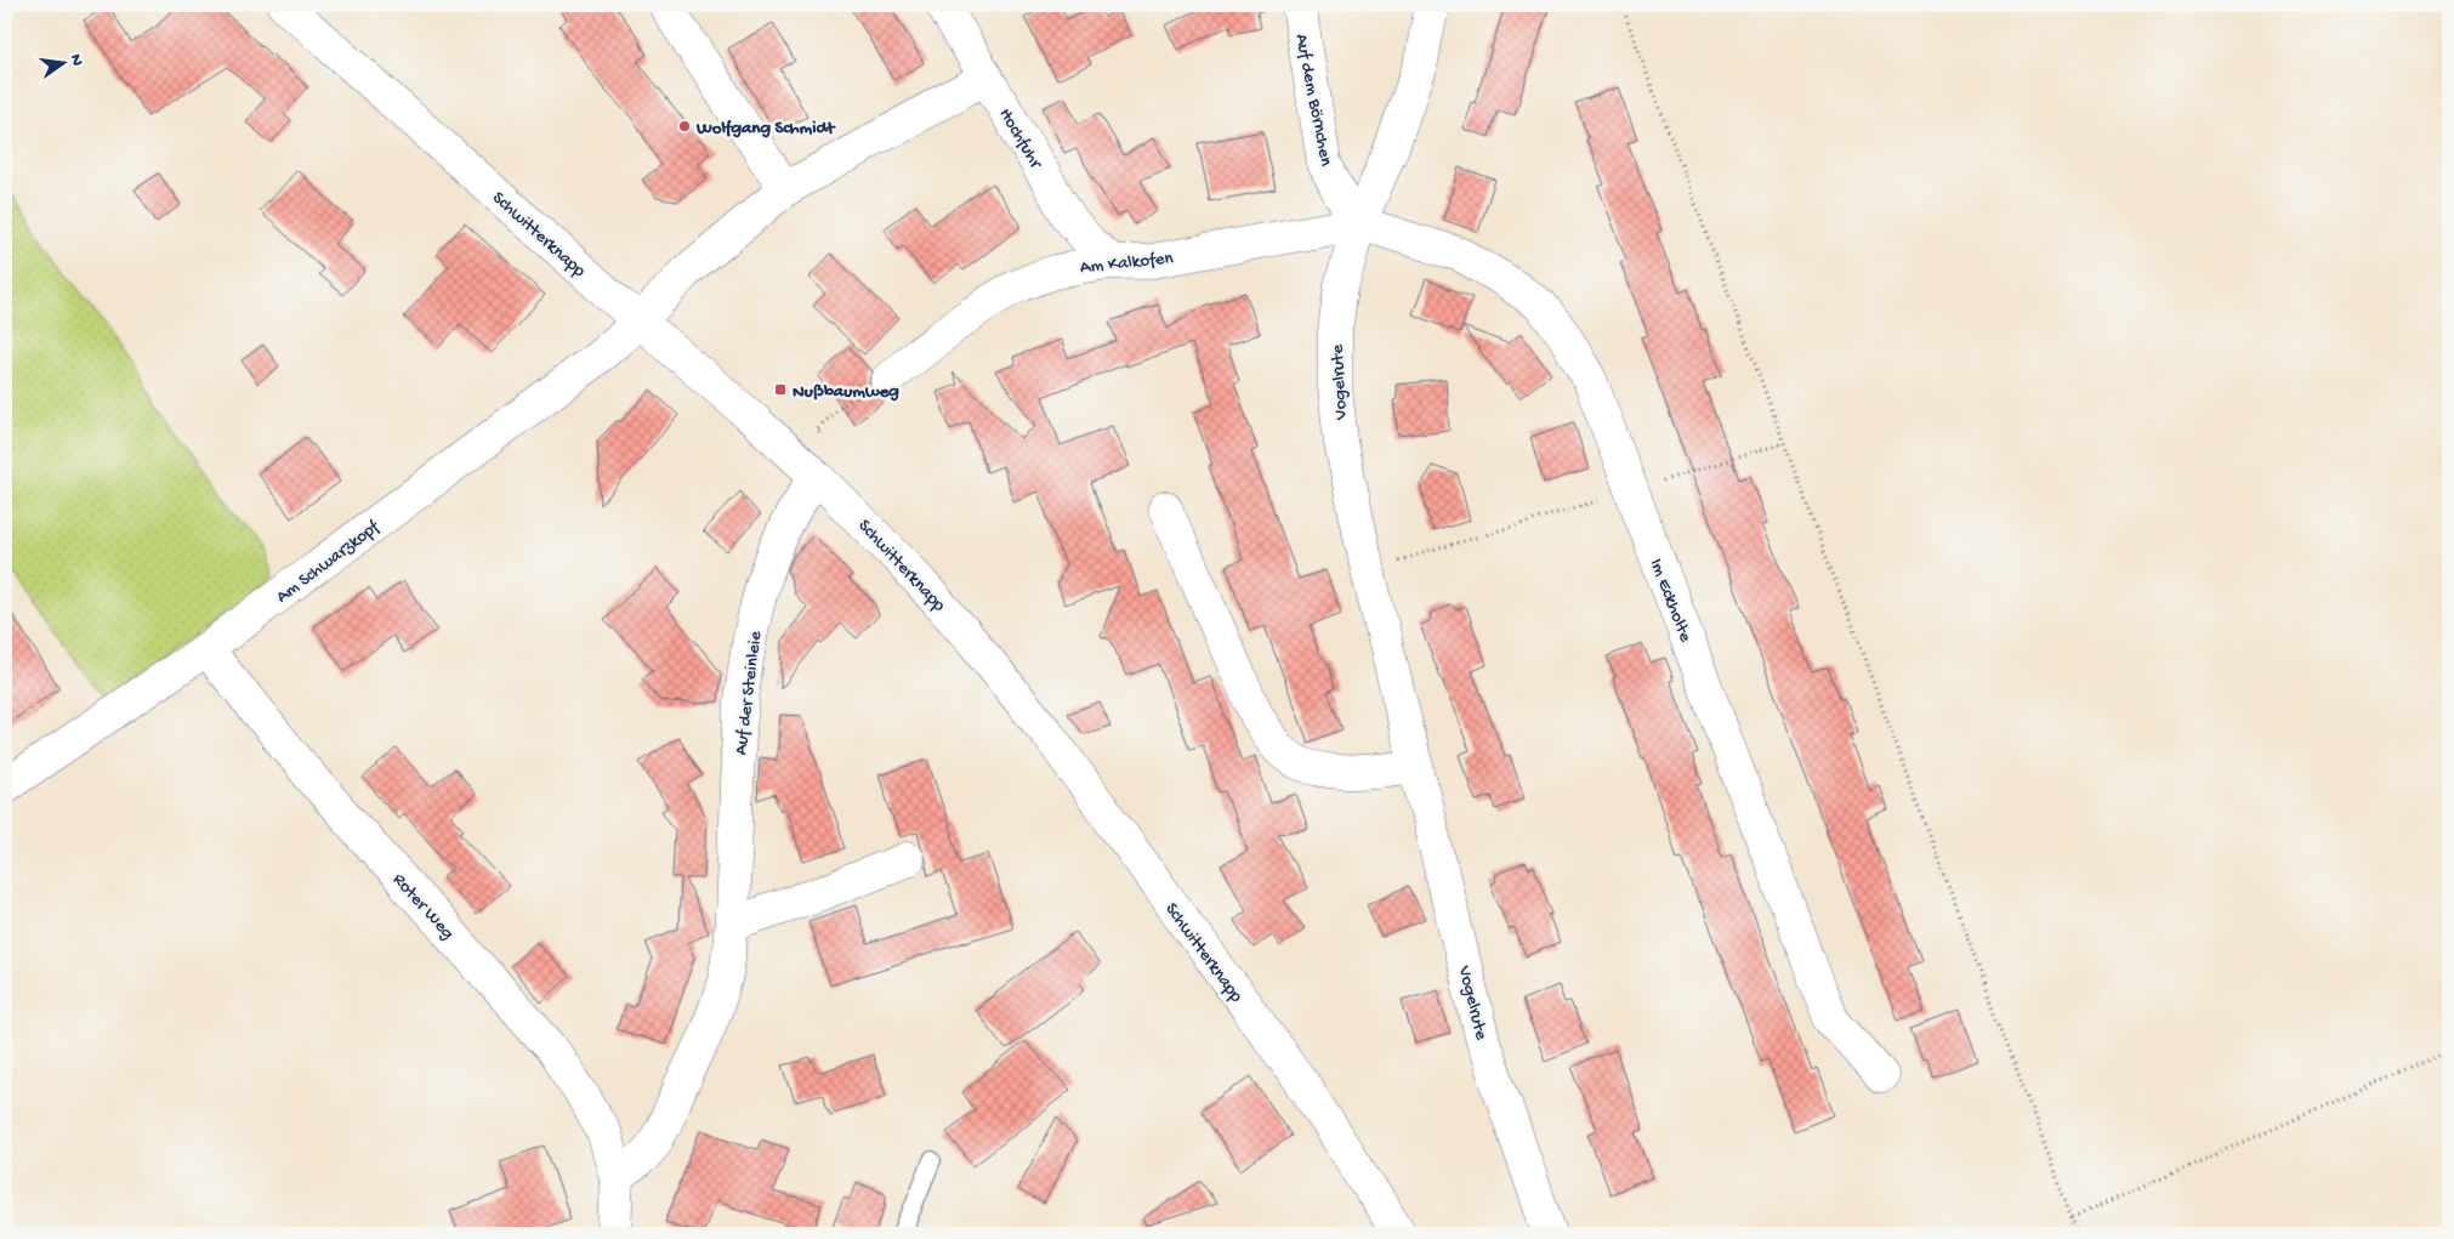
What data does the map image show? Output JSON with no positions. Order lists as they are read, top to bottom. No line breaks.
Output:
{"streets":{"street":["Auf dem Börnchen","Hochfuhr","Schwitterknapp","Am Kalkofen","Vogelrute","Am Schwarzkopf","Im Eckholte","Auf der Steinleie","Roter Weg"]},"crossings":[["Auf dem Börnchen","Am Kalkofen"],["Auf dem Börnchen","Vogelrute"],["Auf dem Börnchen","Im Eckholte"],["Hochfuhr","Am Kalkofen"],["Schwitterknapp","Am Schwarzkopf"],["Schwitterknapp","Auf der Steinleie"],["Am Kalkofen","Vogelrute"],["Am Kalkofen","Im Eckholte"],["Vogelrute","Im Eckholte"],["Am Schwarzkopf","Roter Weg"],["Auf der Steinleie","Roter Weg"]],"places":{"other":["Wolfgang Schmidt"],"transit":["Nußbaumweg"]},"north":"right"}
